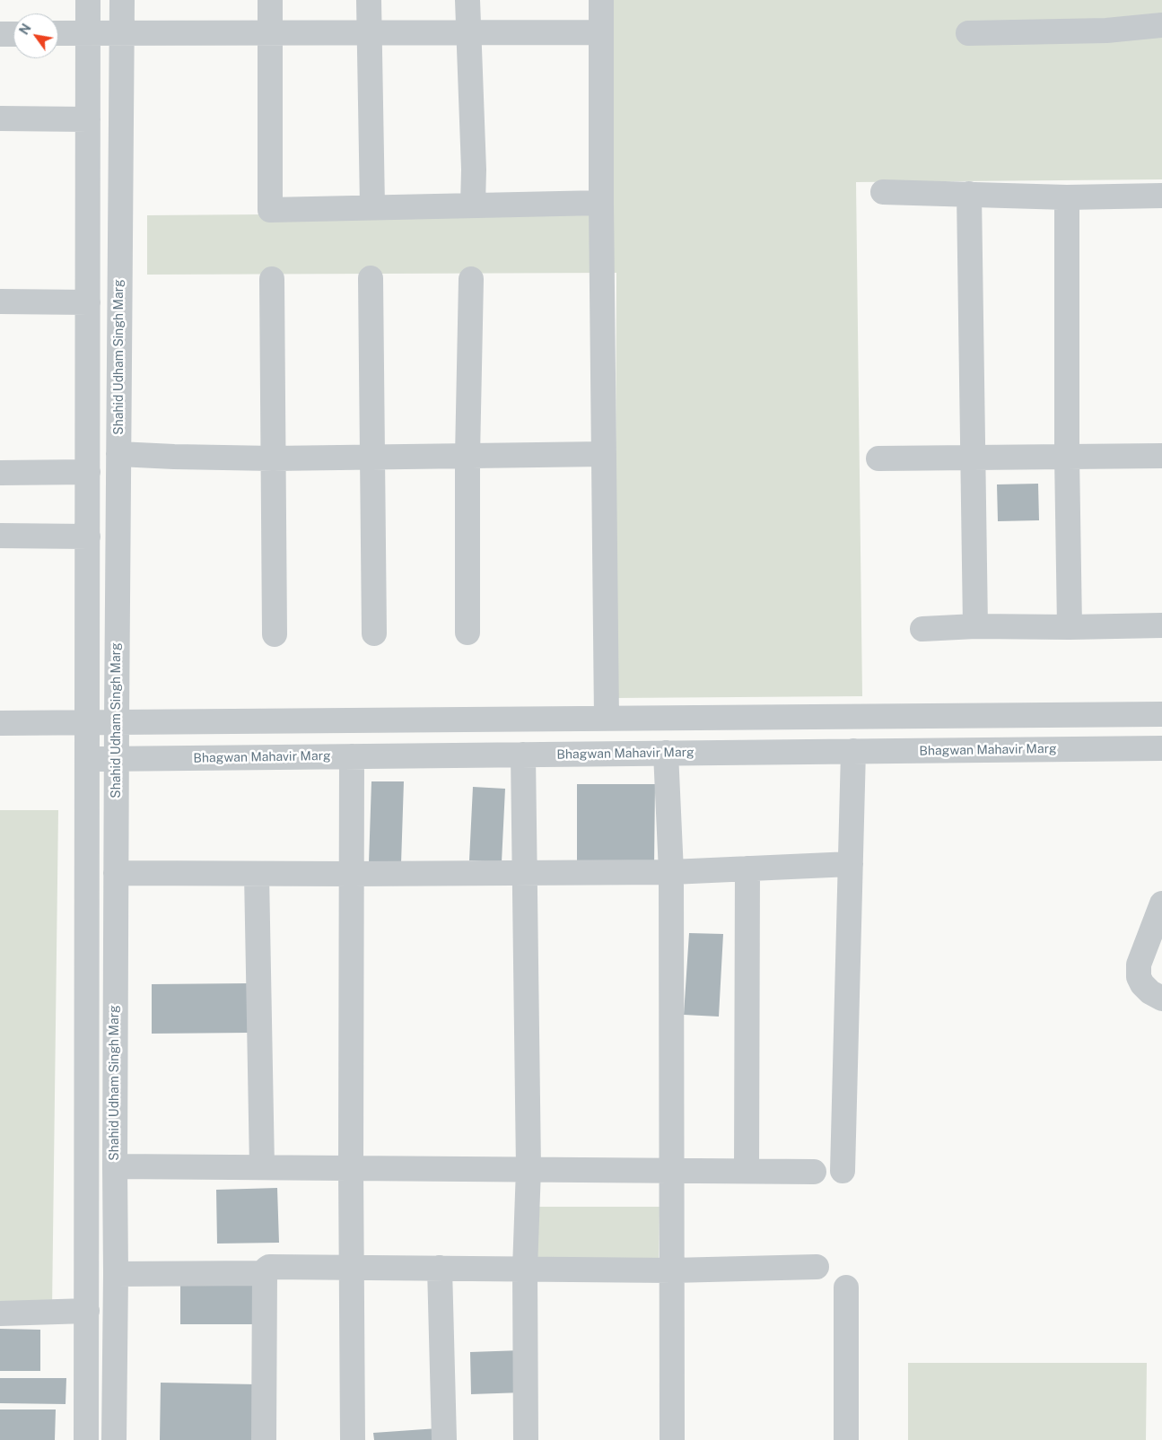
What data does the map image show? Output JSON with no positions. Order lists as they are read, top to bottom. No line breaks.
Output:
{"streets":{"street":["Shahid Udham Singh Marg","Bhagwan Mahavir Marg"]},"crossings":[["Shahid Udham Singh Marg","Bhagwan Mahavir Marg"]],"north":"top left"}
